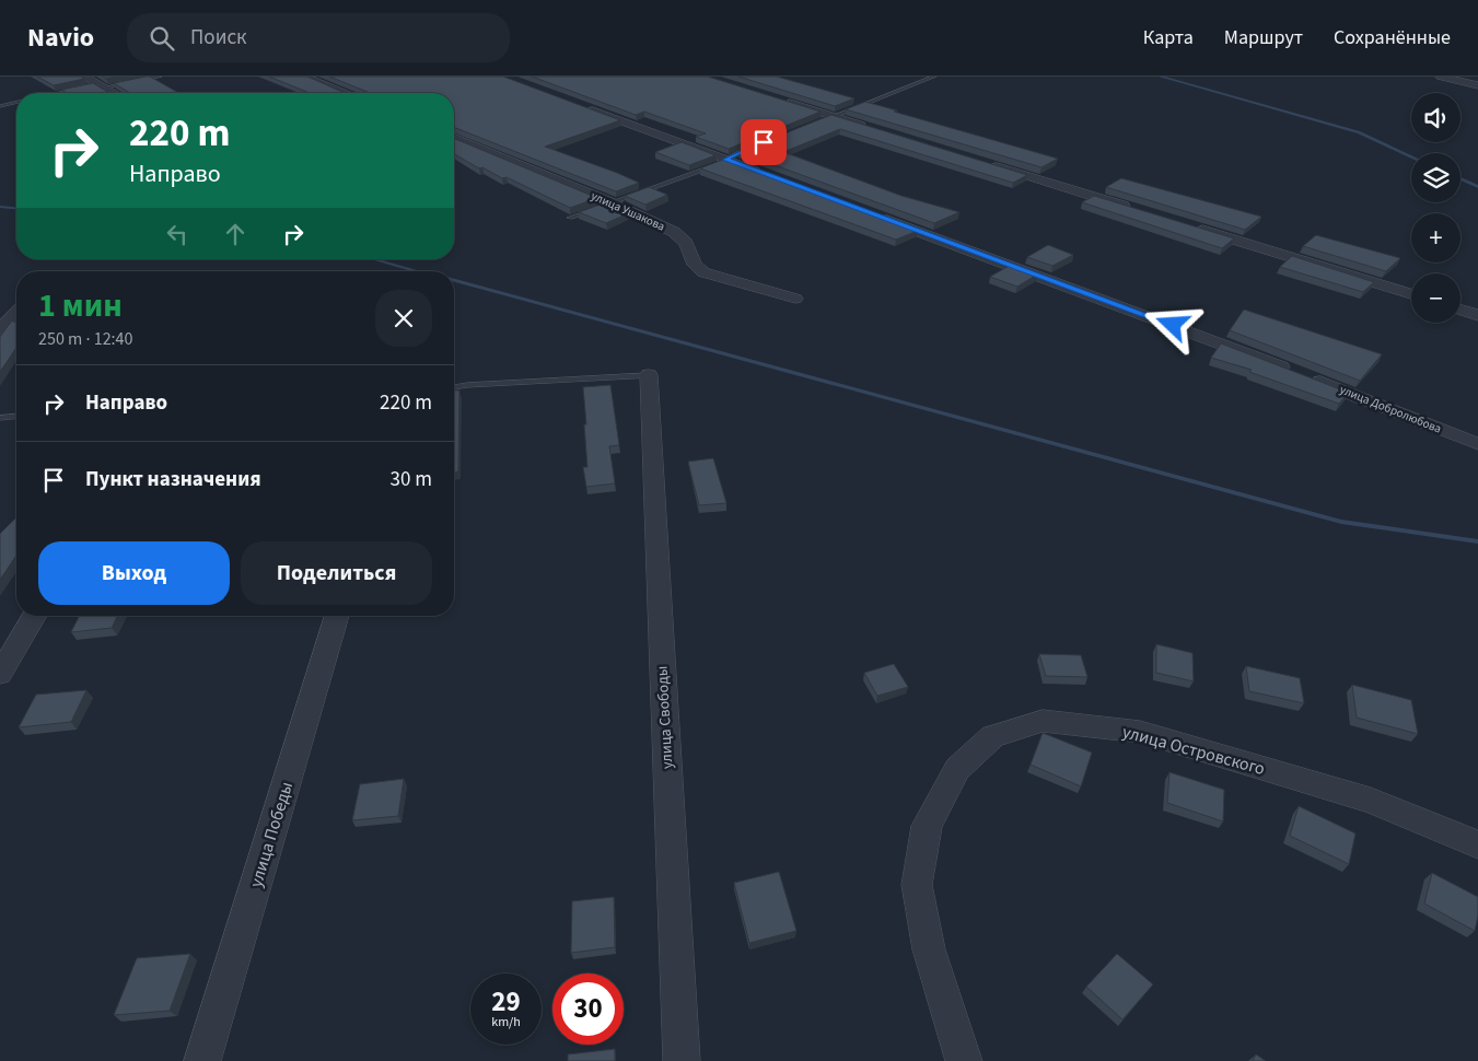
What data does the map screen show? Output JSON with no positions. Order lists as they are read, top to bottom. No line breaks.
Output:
{"streets":{"street":["улица Ушакова","улица Добролюбова","улица Свободы","улица Островского","улица Победы"]},"page":{"header":"Navio","search":"Поиск","nav":["Карта","Маршрут","Сохранённые"],"map_buttons":["+","−"],"turn":["220 m","Направо"],"heading":["1 мин","250 m · 12:40"],"list":[{"name":"Направо","value":"220 m"},{"name":"Пункт назначения","value":"30 m"}],"buttons":["Выход","Поделиться"],"speed":"29 km/h","limit":"30"}}
